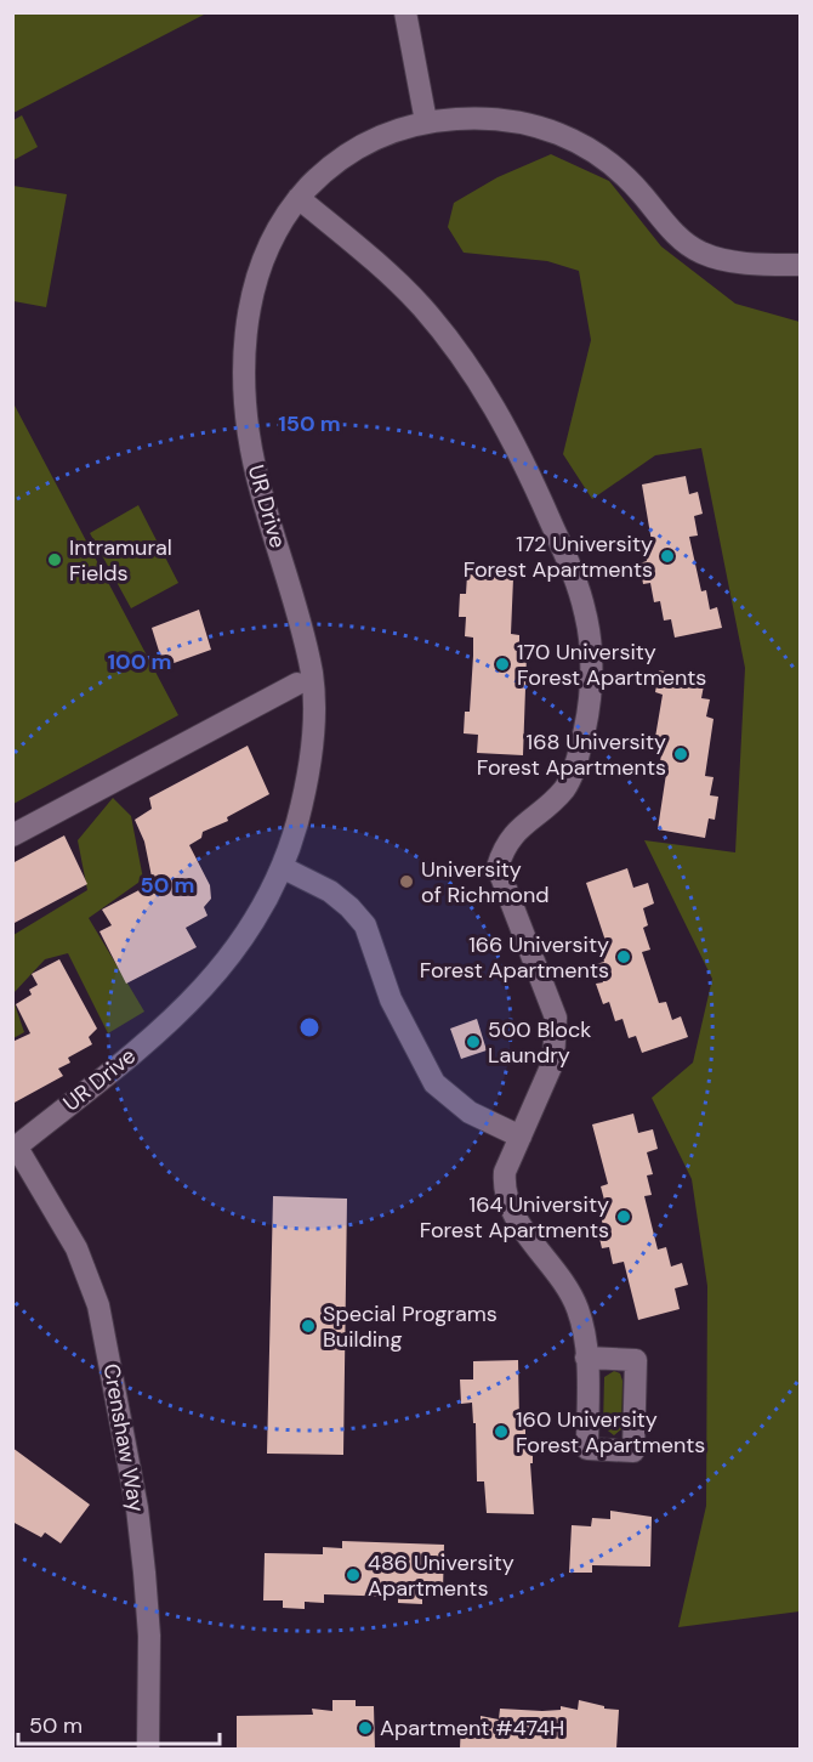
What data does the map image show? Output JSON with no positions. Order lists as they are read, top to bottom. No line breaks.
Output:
{"streets":{"street":["UR Drive","Crenshaw Way"]},"crossings":[["UR Drive","Crenshaw Way"]],"places":["172 University Forest Apartments","Intramural Fields","170 University Forest Apartments","168 University Forest Apartments","University of Richmond","166 University Forest Apartments","500 Block Laundry","164 University Forest Apartments","Special Programs Building","160 University Forest Apartments","486 University Apartments","Apartment #474H"],"scale_bar":"50 m","rings":["150 m","100 m","50 m"]}
